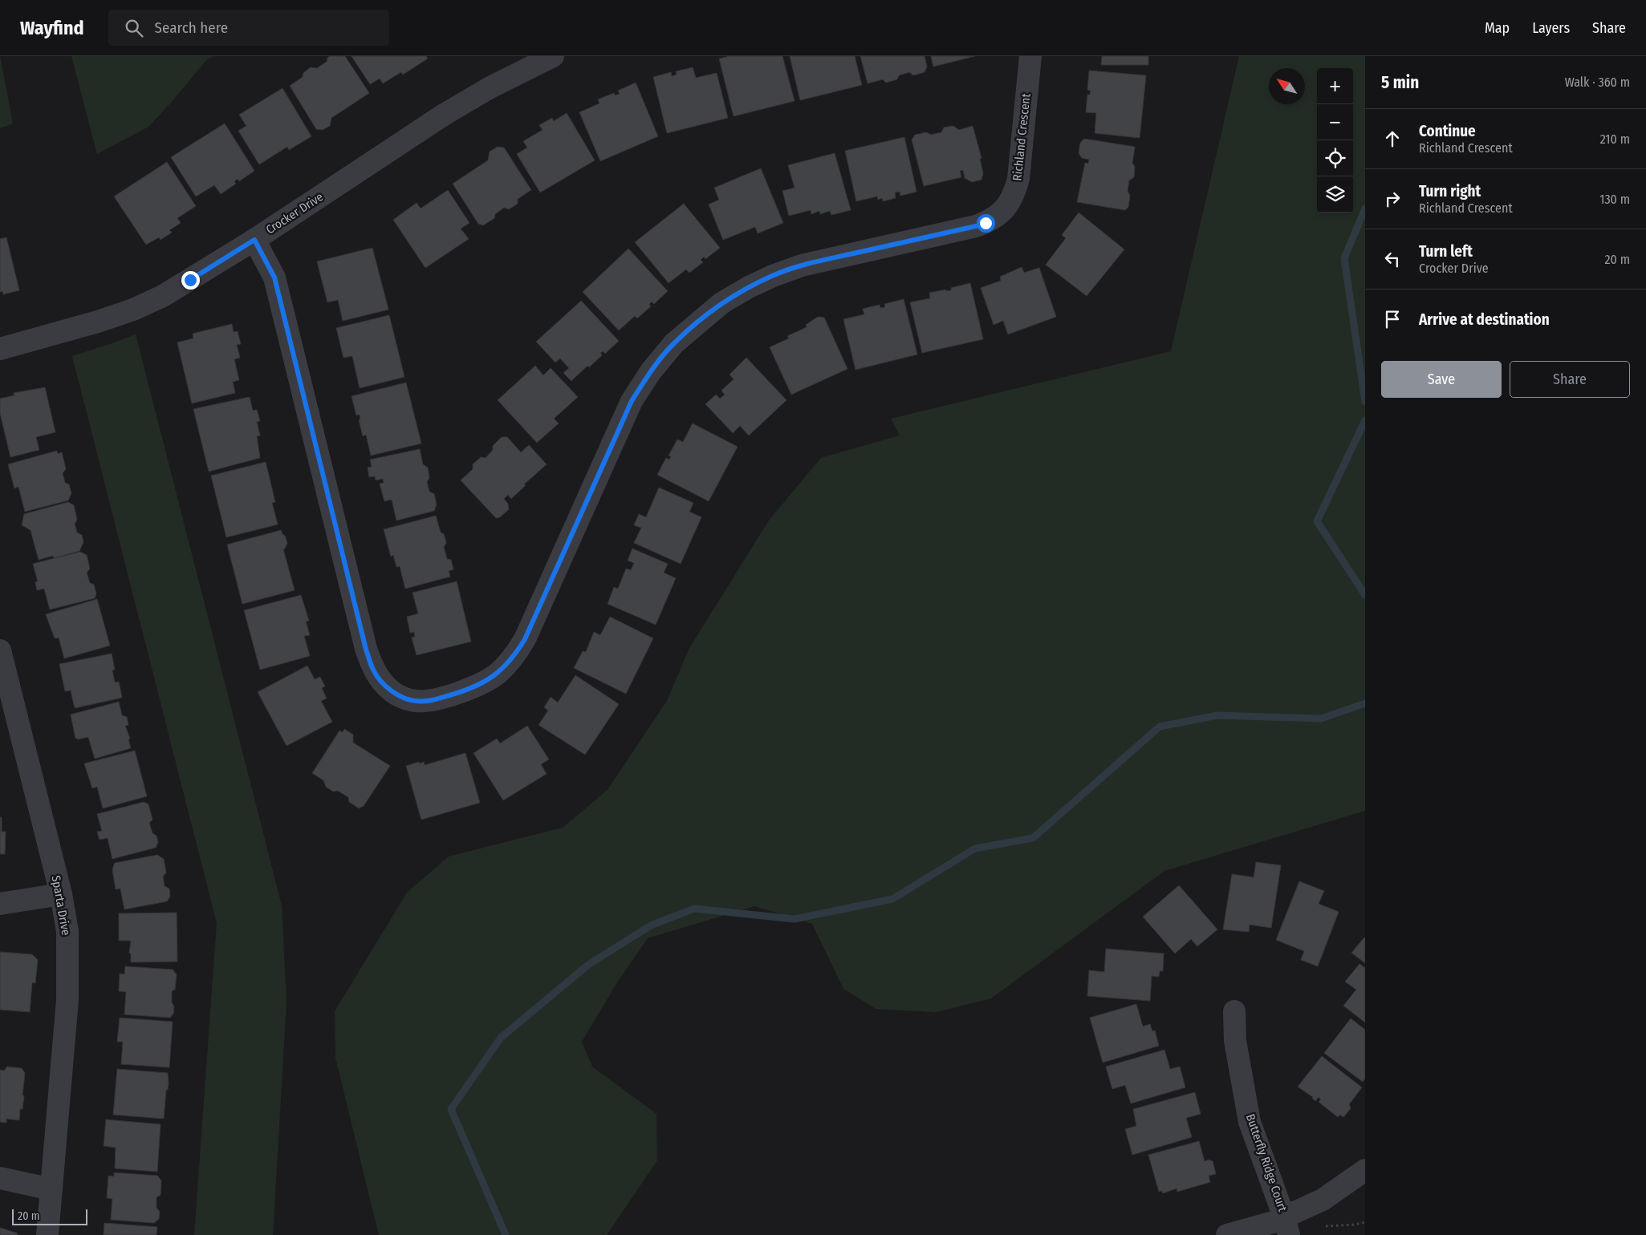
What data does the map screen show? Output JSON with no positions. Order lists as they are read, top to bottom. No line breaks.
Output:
{"streets":{"street":["Richland Crescent","Crocker Drive","Sparta Drive","Butterfly Ridge Court"]},"crossings":[["Richland Crescent","Crocker Drive"]],"scale_bar":"20 m","north":"top left","page":{"header":"Wayfind","search":"Search here","nav":["Map","Layers","Share"],"heading":["5 min","Walk · 360 m"],"map_buttons":["+","−"],"list":[["Continue","Richland Crescent","210 m"],["Turn right","Richland Crescent","130 m"],["Turn left","Crocker Drive","20 m"],"Arrive at destination"],"buttons":["Save","Share"],"scale":"20 m"}}
